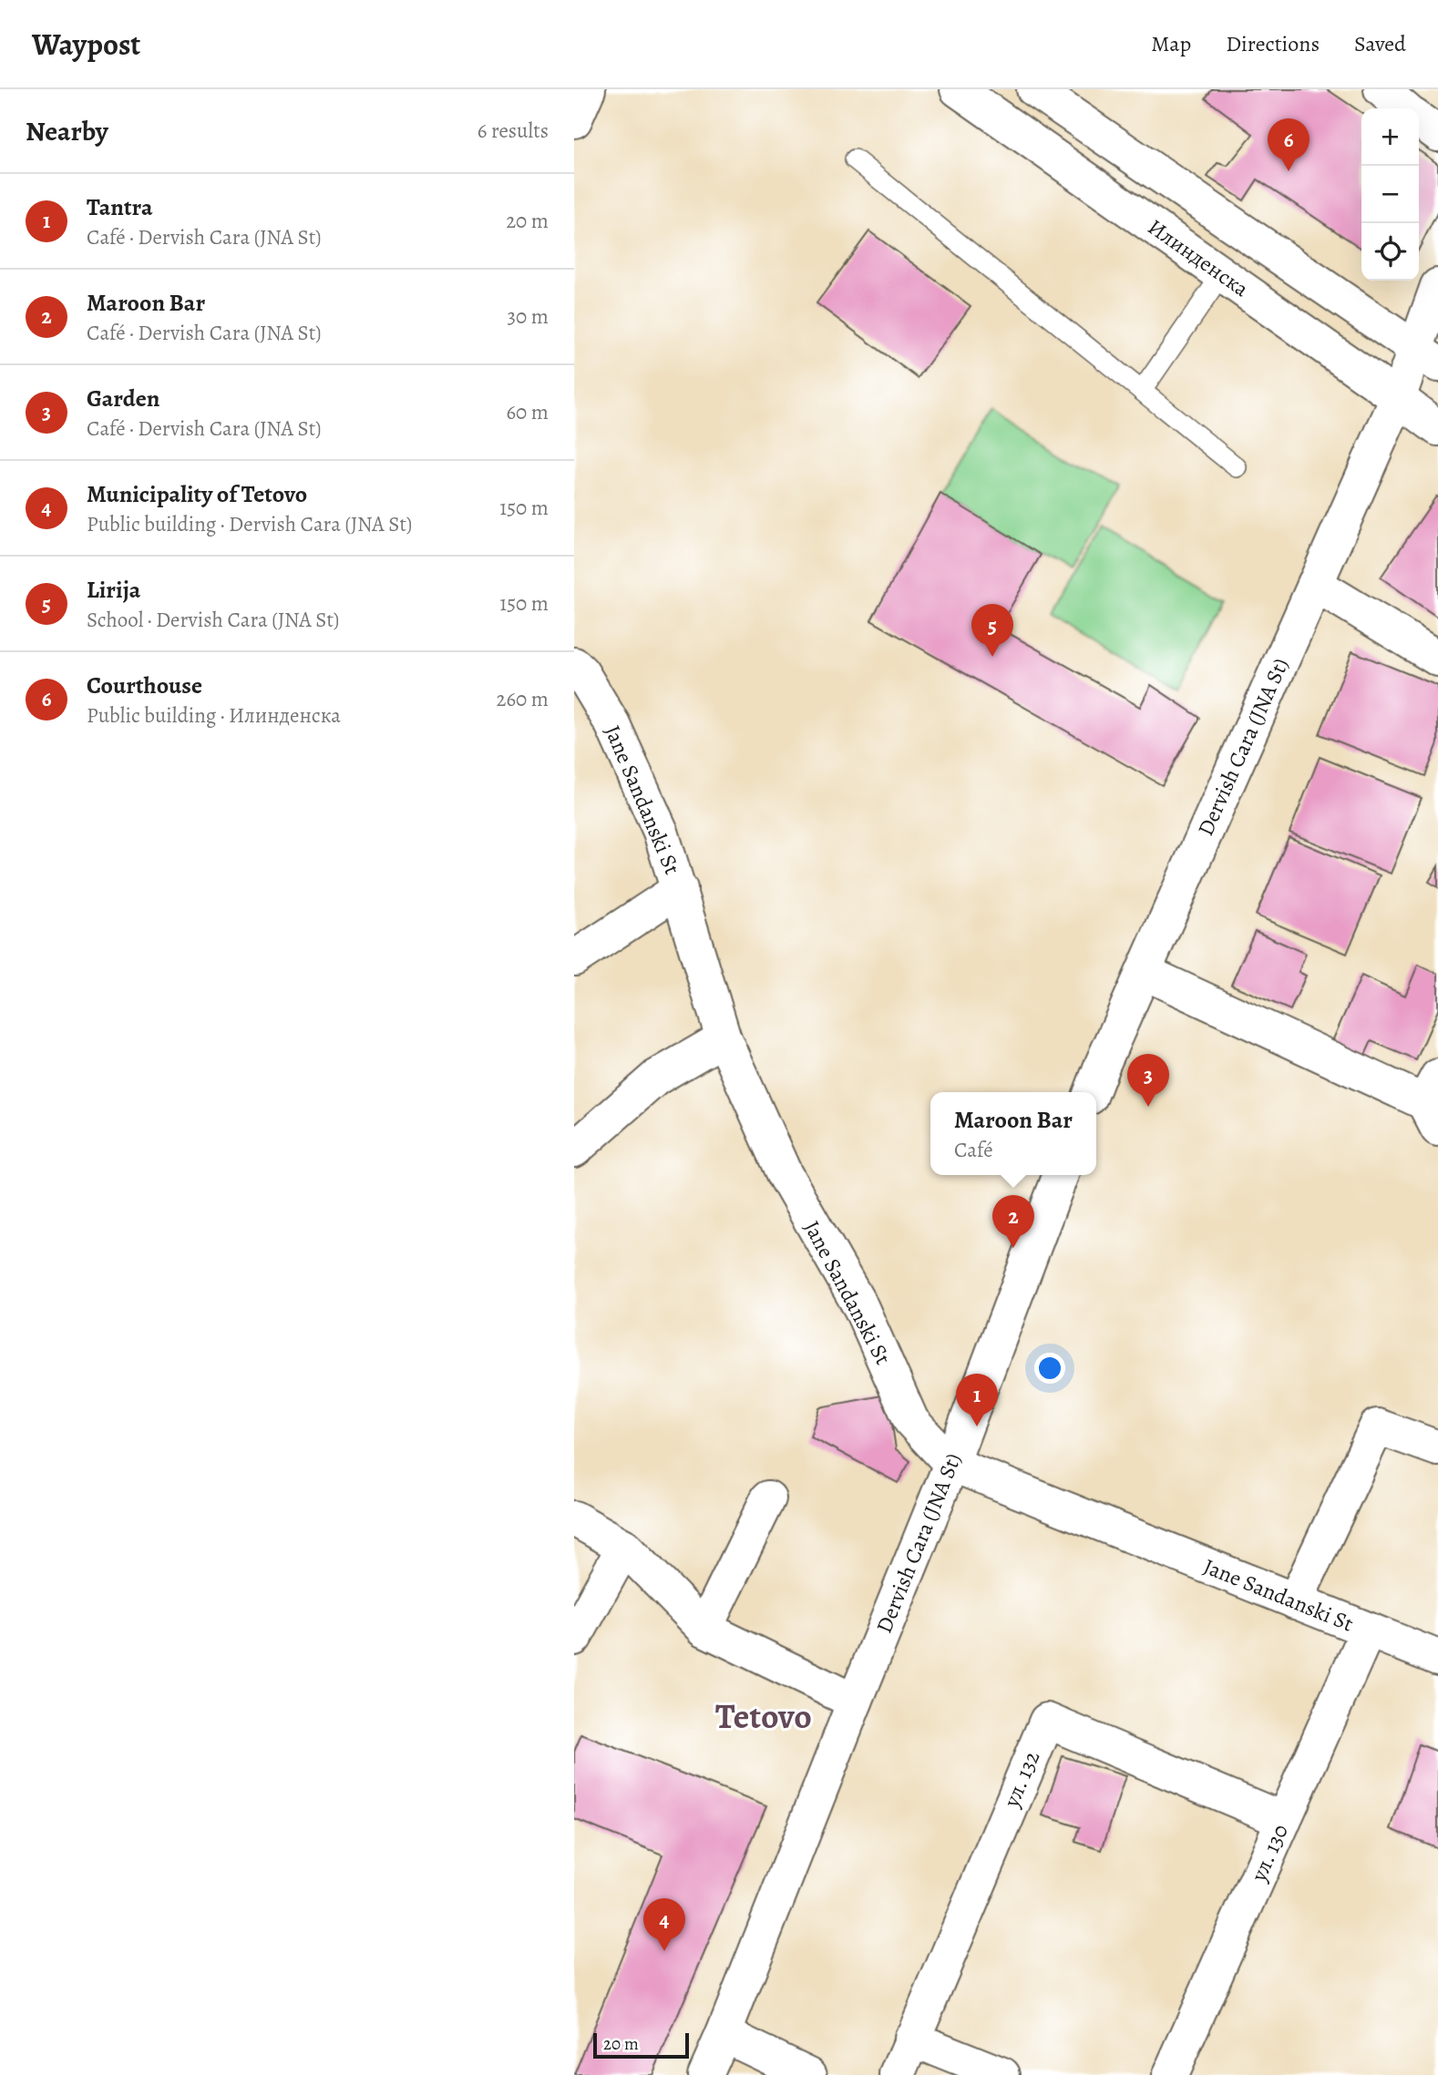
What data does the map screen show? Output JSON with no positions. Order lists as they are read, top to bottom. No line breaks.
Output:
{"streets":{"street":["Илинденска","Dervish Cara (JNA St)","Jane Sandanski St","ул. 132","ул. 130"]},"crossings":[["Илинденска","Dervish Cara (JNA St)"],["Dervish Cara (JNA St)","Jane Sandanski St"],["Jane Sandanski St","ул. 130"],["ул. 132","ул. 130"]],"districts":["Tetovo"],"scale_bar":"20 m","page":{"header":"Waypost","nav":["Map","Directions","Saved"],"heading":["Nearby","6 results"],"map_buttons":["+","−"],"pins":["6","5","3","2","1","4"],"list":[{"mark":"1","name":"Tantra","note":"Café · Dervish Cara (JNA St)","value":"20 m"},{"mark":"2","name":"Maroon Bar","note":"Café · Dervish Cara (JNA St)","value":"30 m"},{"mark":"3","name":"Garden","note":"Café · Dervish Cara (JNA St)","value":"60 m"},{"mark":"4","name":"Municipality of Tetovo","note":"Public building · Dervish Cara (JNA St)","value":"150 m"},{"mark":"5","name":"Lirija","note":"School · Dervish Cara (JNA St)","value":"150 m"},{"mark":"6","name":"Courthouse","note":"Public building · Илинденска","value":"260 m"}],"popup":["Maroon Bar","Café"],"scale":"20 m"}}
